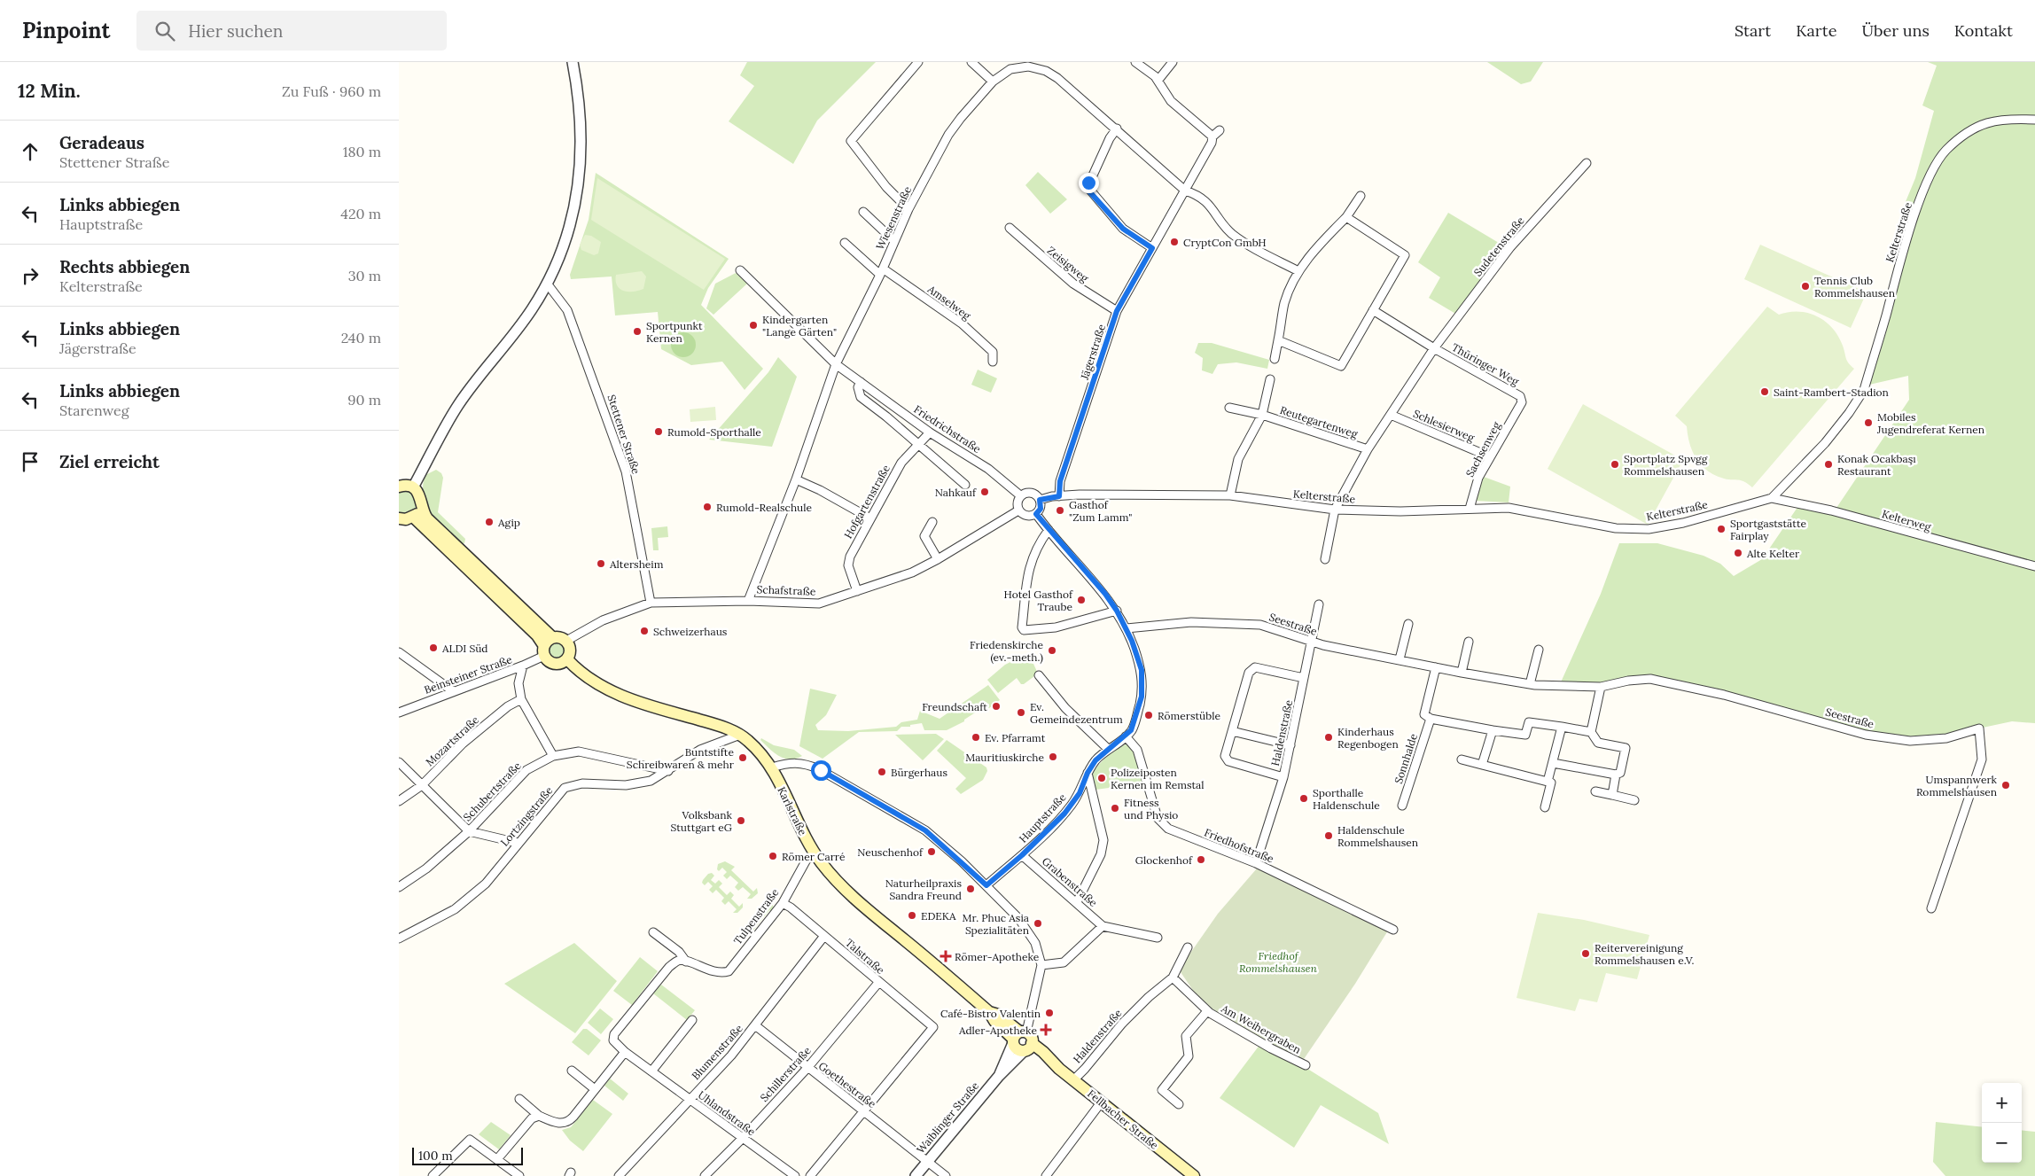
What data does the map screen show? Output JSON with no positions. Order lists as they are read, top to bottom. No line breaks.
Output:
{"streets":{"main road":["Karlstraße","Fellbacher Straße"],"street":["Wiesenstraße","Kelterstraße","Sudetenstraße","Zeisigweg","Amselweg","Jägerstraße","Thüringer Weg","Reutegartenweg","Schlesierweg","Friedrichstraße","Stettener Straße","Sachsenweg","Hofgartenstraße","Kelterweg","Schafstraße","Seestraße","Beinsteiner Straße","Haldenstraße","Mozartstraße","Sonnhalde","Schubertstraße","Lortzingstraße","Hauptstraße","Friedhofstraße","Grabenstraße","Tulpenstraße","Talstraße","Am Weihergraben","Blumenstraße","Schillerstraße","Goethestraße","Uhlandstraße","Waiblinger Straße"]},"crossings":[["Wiesenstraße","Amselweg"],["Wiesenstraße","Jägerstraße"],["Wiesenstraße","Friedrichstraße"],["Wiesenstraße","Schafstraße"],["Kelterstraße","Sudetenstraße"],["Kelterstraße","Jägerstraße"],["Kelterstraße","Friedrichstraße"],["Kelterstraße","Sachsenweg"],["Kelterstraße","Kelterweg"],["Kelterstraße","Schafstraße"],["Kelterstraße","Hauptstraße"],["Sudetenstraße","Thüringer Weg"],["Sudetenstraße","Reutegartenweg"],["Sudetenstraße","Schlesierweg"],["Zeisigweg","Jägerstraße"],["Thüringer Weg","Sachsenweg"],["Schlesierweg","Sachsenweg"],["Friedrichstraße","Hofgartenstraße"],["Friedrichstraße","Schafstraße"],["Friedrichstraße","Hauptstraße"],["Stettener Straße","Schafstraße"],["Hofgartenstraße","Schafstraße"],["Schafstraße","Beinsteiner Straße"],["Schafstraße","Karlstraße"],["Schafstraße","Hauptstraße"],["Seestraße","Haldenstraße"],["Seestraße","Sonnhalde"],["Seestraße","Hauptstraße"],["Beinsteiner Straße","Karlstraße"],["Haldenstraße","Friedhofstraße"],["Haldenstraße","Am Weihergraben"],["Haldenstraße","Fellbacher Straße"],["Schubertstraße","Lortzingstraße"],["Karlstraße","Lortzingstraße"],["Karlstraße","Tulpenstraße"],["Karlstraße","Waiblinger Straße"],["Karlstraße","Fellbacher Straße"],["Hauptstraße","Friedhofstraße"],["Hauptstraße","Grabenstraße"],["Hauptstraße","Waiblinger Straße"],["Tulpenstraße","Talstraße"],["Talstraße","Blumenstraße"],["Talstraße","Schillerstraße"],["Talstraße","Goethestraße"],["Blumenstraße","Goethestraße"],["Blumenstraße","Uhlandstraße"],["Schillerstraße","Goethestraße"],["Schillerstraße","Uhlandstraße"],["Goethestraße","Waiblinger Straße"],["Waiblinger Straße","Fellbacher Straße"]],"parks":["Friedhof Rommelshausen"],"places":{"other":["CryptCon GmbH","Tennis Club Rommelshausen","Kindergarten \"Lange Gärten\"","Sportpunkt Kernen","Saint-Rambert-Stadion","Mobiles Jugendreferat Kernen","Rumold-Sporthalle","Sportplatz Spvgg Rommelshausen","Konak Ocakbaşı Restaurant","Nahkauf","Rumold-Realschule","Gasthof \"Zum Lamm\"","Agip","Sportgaststätte Fairplay","Alte Kelter","Altersheim","Hotel Gasthof Traube","Schweizerhaus","ALDI Süd","Friedenskirche (ev.-meth.)","Freundschaft","Ev. Gemeindezentrum","Römerstüble","Ev. Pfarramt","Kinderhaus Regenbogen","Mauritiuskirche","Buntstifte Schreibwaren & mehr","Bürgerhaus","Polizeiposten Kernen im Remstal","Umspannwerk Rommelshausen","Sporthalle Haldenschule","Fitness und Physio","Volksbank Stuttgart eG","Haldenschule Rommelshausen","Neuschenhof","Römer Carré","Glockenhof","Naturheilpraxis Sandra Freund","EDEKA","Mr. Phuc Asia Spezialitäten","Reitervereinigung Rommelshausen e.V.","Café-Bistro Valentin"],"health":["Römer-Apotheke","Adler-Apotheke"]},"scale_bar":"100 m","page":{"header":"Pinpoint","search":"Hier suchen","nav":["Start","Karte","Über uns","Kontakt"],"heading":["12 Min.","Zu Fuß · 960 m"],"list":[["Geradeaus","Stettener Straße","180 m"],["Links abbiegen","Hauptstraße","420 m"],["Rechts abbiegen","Kelterstraße","30 m"],["Links abbiegen","Jägerstraße","240 m"],["Links abbiegen","Starenweg","90 m"],"Ziel erreicht"],"map_buttons":["+","−"],"scale":"100 m"}}
